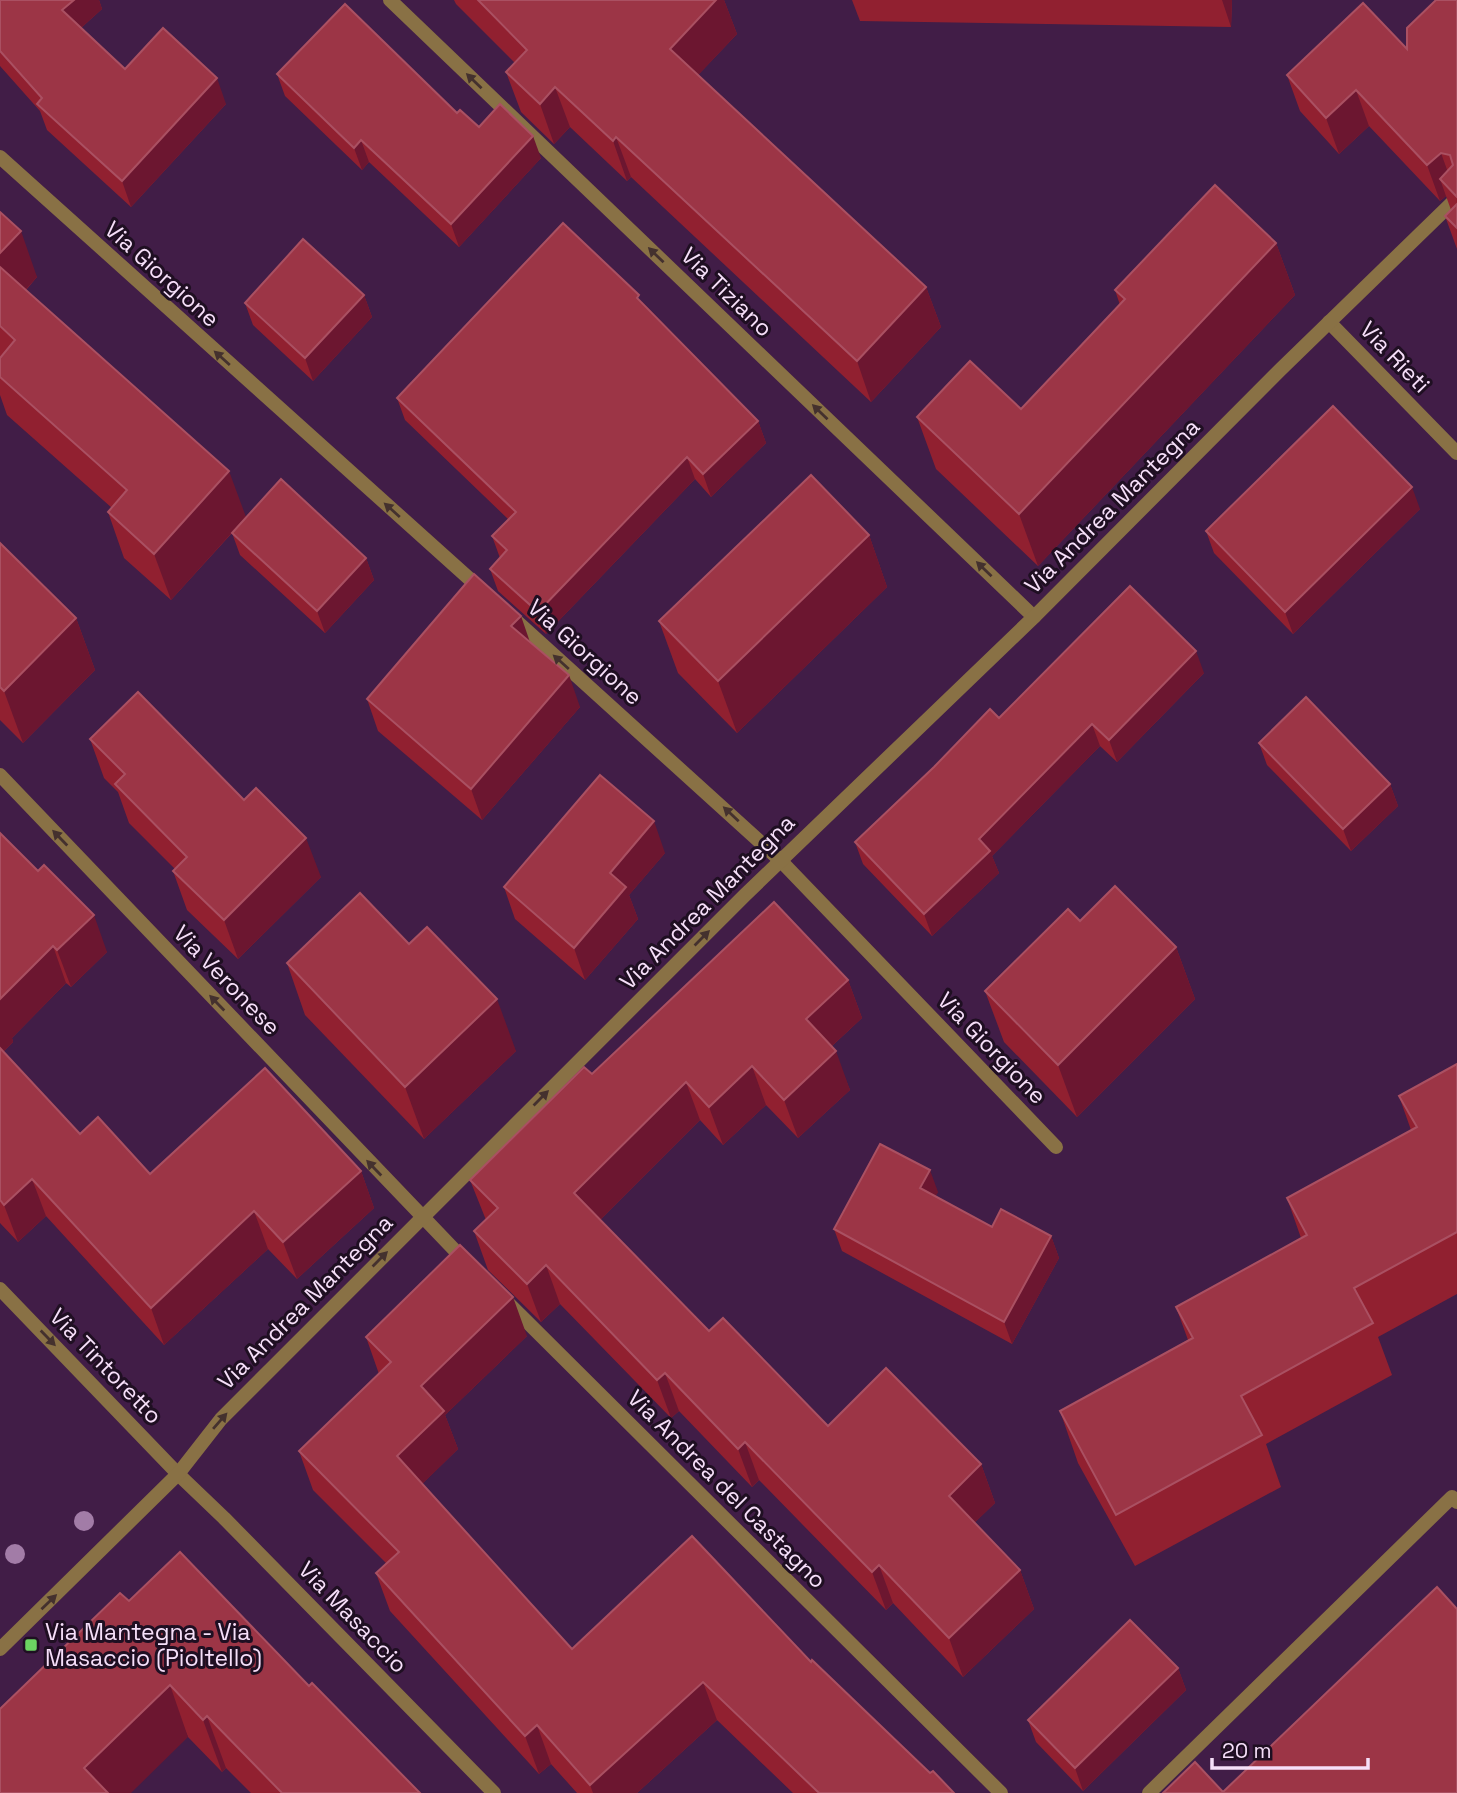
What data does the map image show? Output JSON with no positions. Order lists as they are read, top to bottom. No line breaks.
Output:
{"streets":{"street":["Via Giorgione","Via Tiziano","Via Rieti","Via Andrea Mantegna","Via Veronese","Via Tintoretto","Via Andrea del Castagno","Via Masaccio"]},"crossings":[["Via Giorgione","Via Andrea Mantegna"],["Via Tiziano","Via Andrea Mantegna"],["Via Rieti","Via Andrea Mantegna"],["Via Andrea Mantegna","Via Veronese"],["Via Andrea Mantegna","Via Tintoretto"],["Via Andrea Mantegna","Via Masaccio"],["Via Tintoretto","Via Masaccio"]],"one_way":["Via Giorgione","Via Tiziano","Via Andrea Mantegna","Via Veronese","Via Tintoretto"],"places":{"transit":["Via Mantegna - Via Masaccio (Pioltello)"]},"scale_bar":"20 m"}
